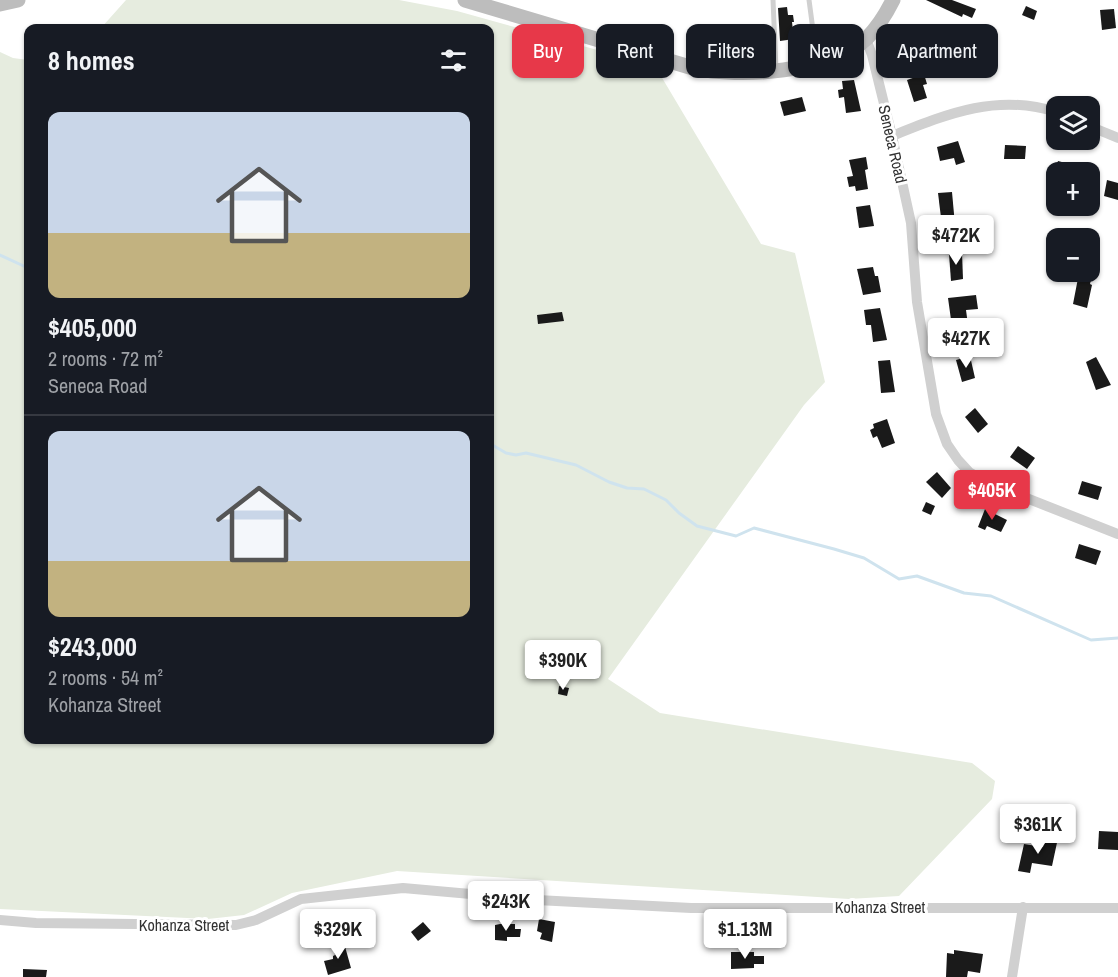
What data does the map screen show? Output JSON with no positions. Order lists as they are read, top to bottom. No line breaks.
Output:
{"streets":{"street":["Seneca Road","Kohanza Street"]},"page":{"chip":["Buy","Rent","Filters","New","Apartment"],"heading":"8 homes","map_buttons":["+","−"],"list":[{"name":"$405,000","note":"2 rooms · 72 m² · Seneca Road"},{"name":"$243,000","note":"2 rooms · 54 m² · Kohanza Street"}],"price":["$472K","$427K","$405K","$390K","$361K","$243K","$329K","$1.13M"]}}
